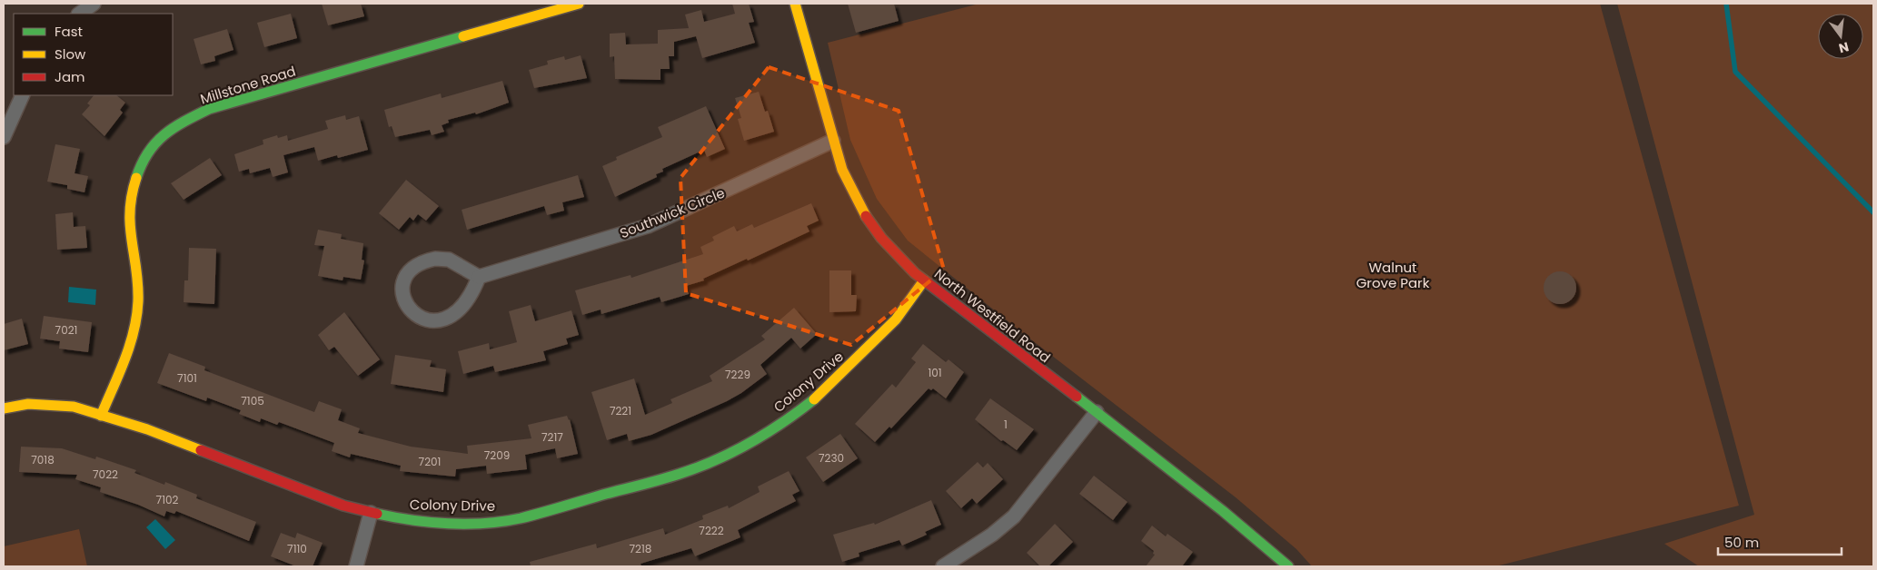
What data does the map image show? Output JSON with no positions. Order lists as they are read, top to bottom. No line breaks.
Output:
{"streets":{"street":["Millstone Road","Southwick Circle","North Westfield Road","Colony Drive"]},"crossings":[["Millstone Road","Colony Drive"],["Southwick Circle","North Westfield Road"],["North Westfield Road","Colony Drive"]],"parks":["Walnut Grove Park"],"house_numbers":["7021","101","7229","7101","7105","7221","1","7217","7209","7230","7018","7201","7022","7102","7222","7110","7218"],"legend":["Fast","Slow","Jam"],"scale_bar":"50 m","north":"bottom"}
